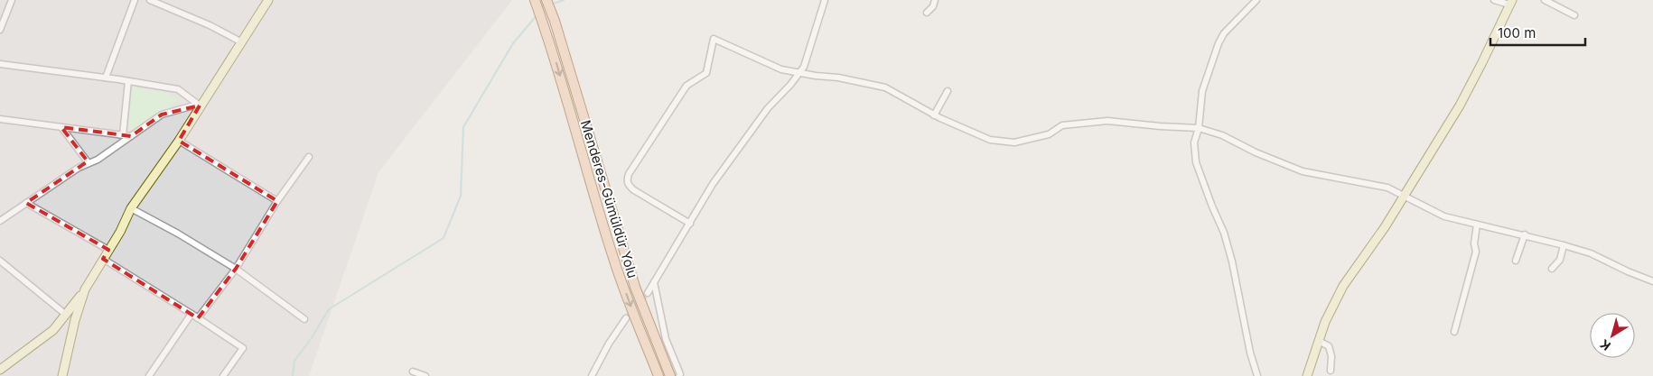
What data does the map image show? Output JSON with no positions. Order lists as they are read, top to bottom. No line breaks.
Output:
{"streets":{"main road":["Menderes-Gümüldür Yolu"]},"scale_bar":"100 m","north":"bottom left"}
